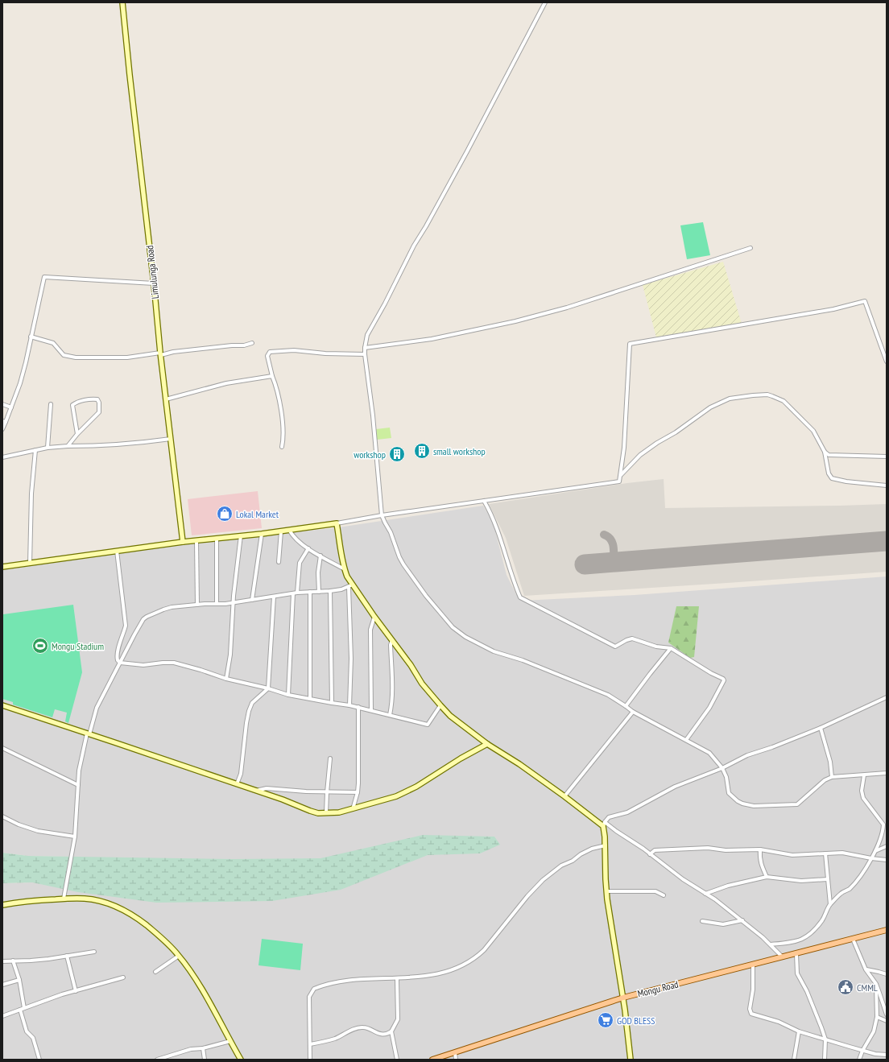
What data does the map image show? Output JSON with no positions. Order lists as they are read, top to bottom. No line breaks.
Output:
{"streets":{"main road":["Limulunga Road","Mongu Road"]},"places":{"building":["small workshop","workshop"],"shop":["Lokal Market"],"sports":["Mongu Stadium"],"public building":["CMML"],"supermarket":["GOD BLESS"]}}
